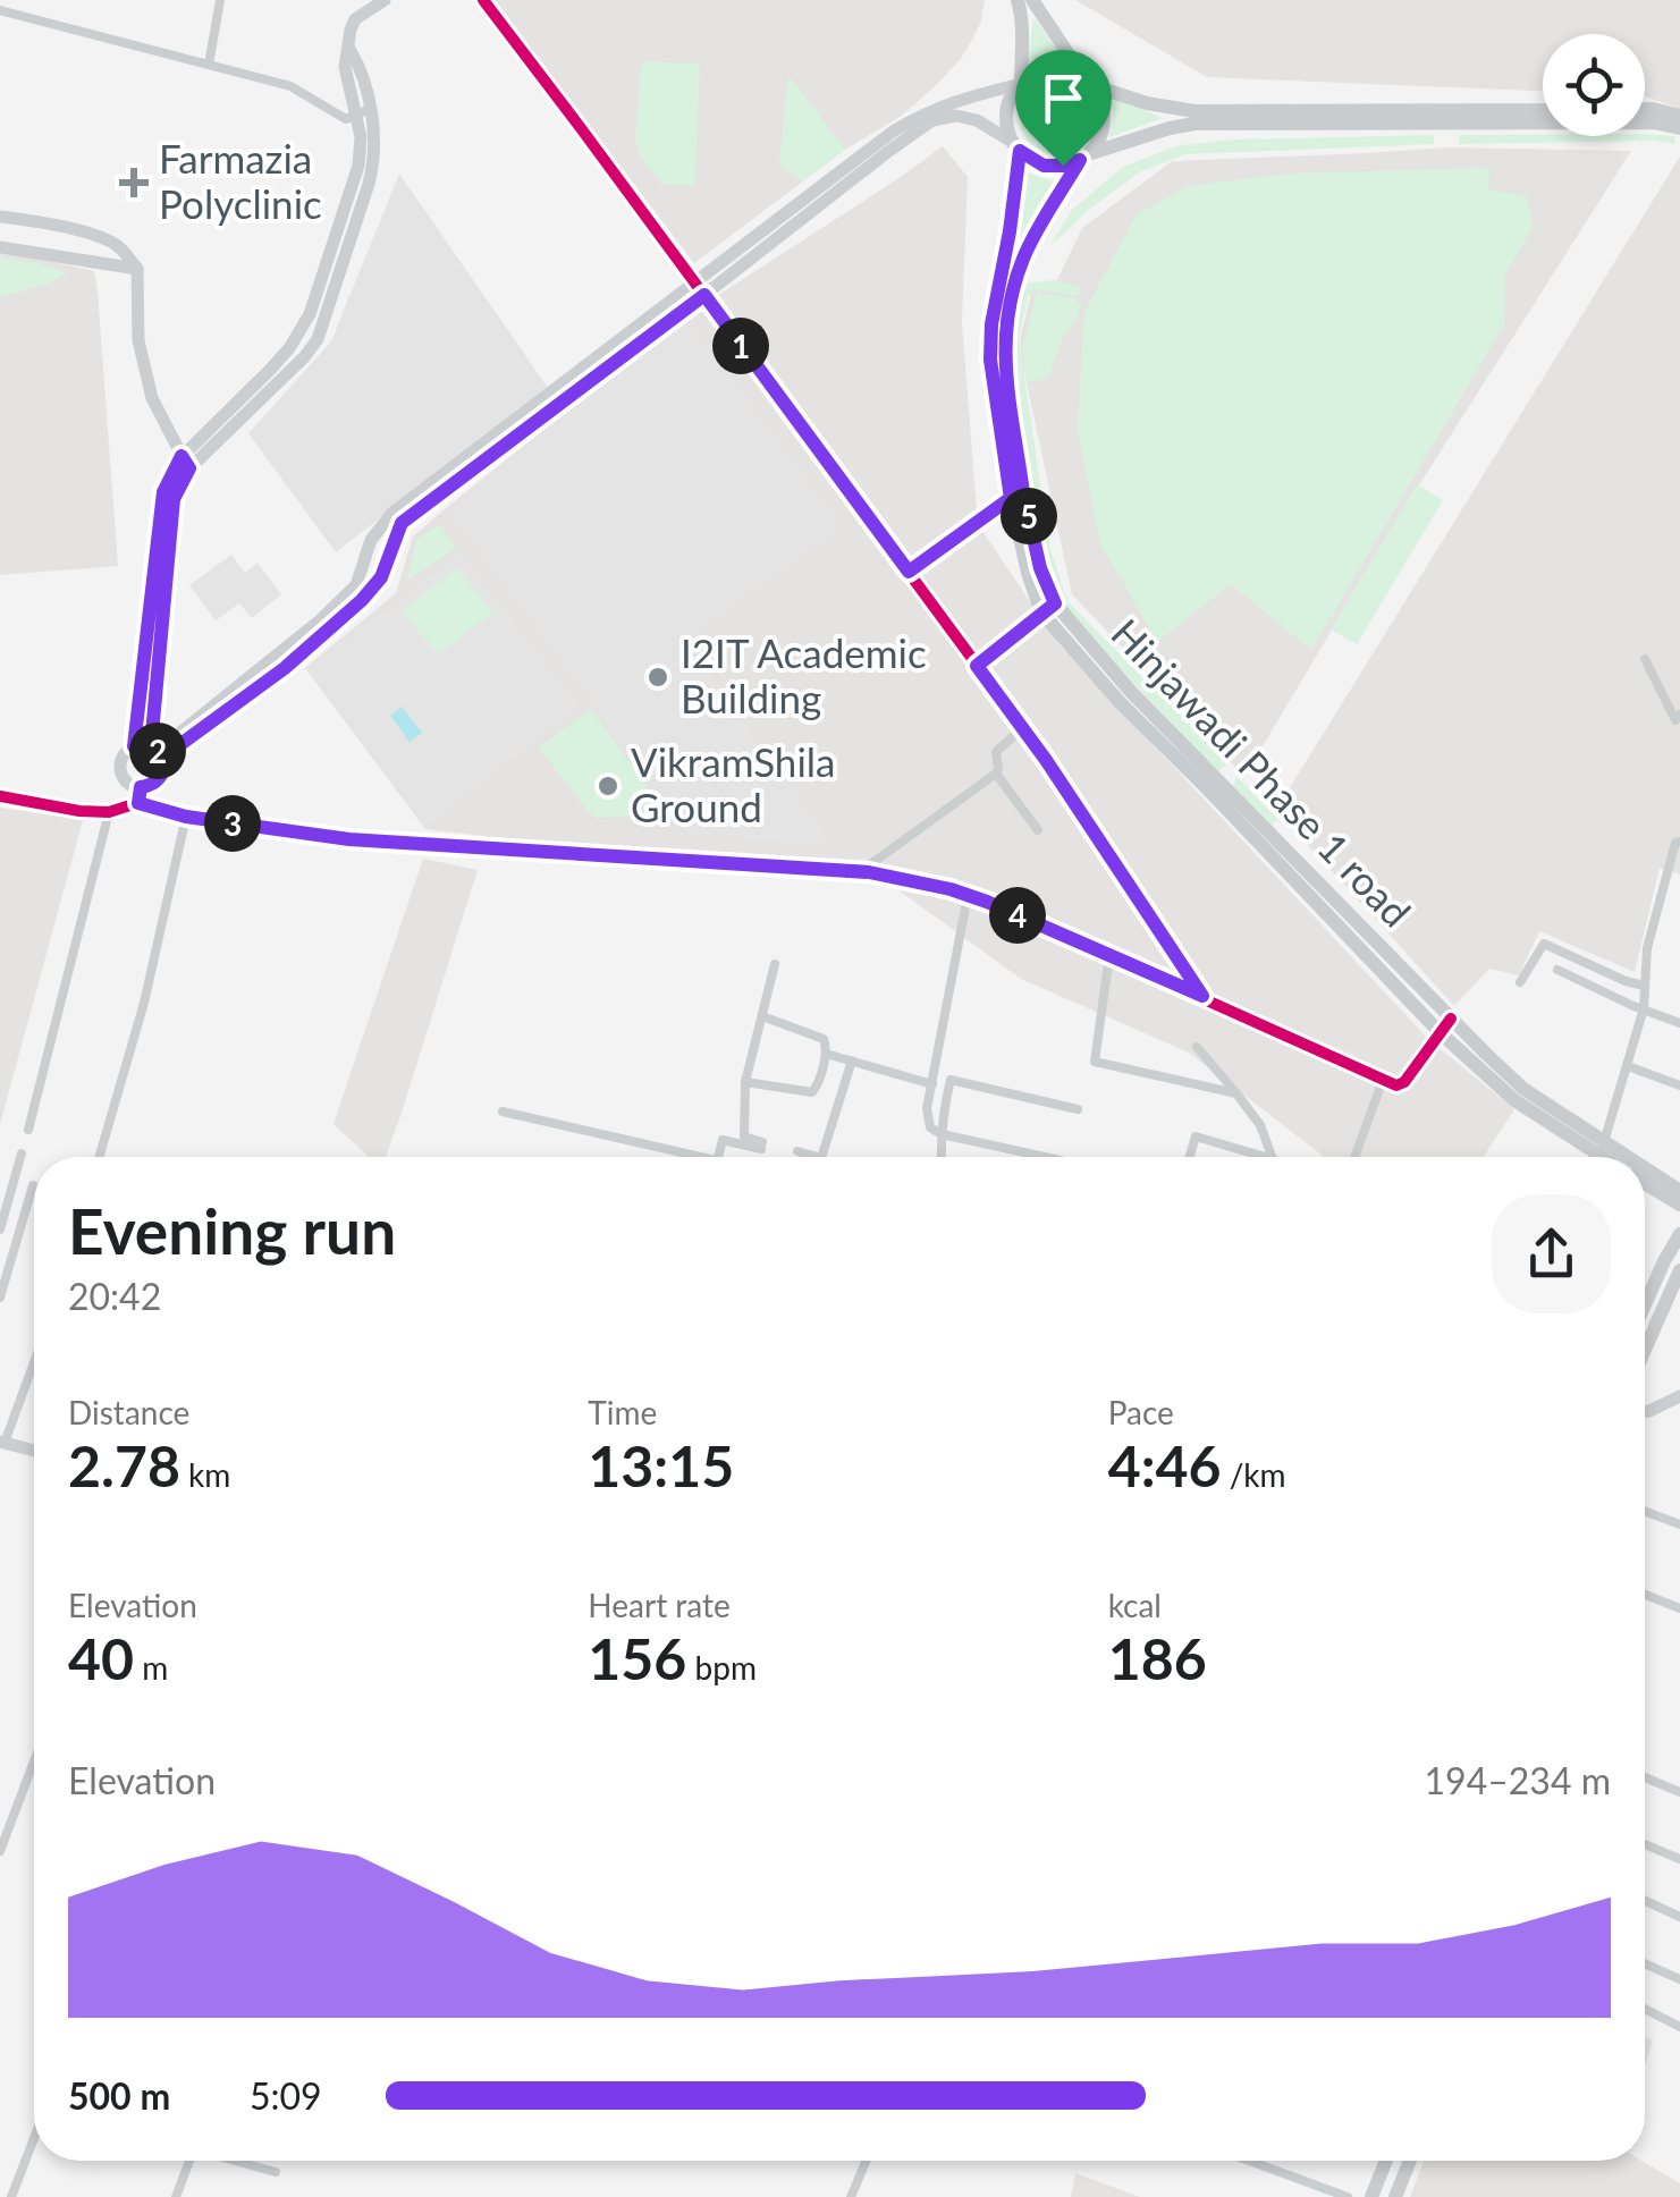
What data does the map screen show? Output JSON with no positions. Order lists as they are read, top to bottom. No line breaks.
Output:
{"streets":{"main road":["Hinjawadi Phase 1 road"]},"places":{"health":["Farmazia Polyclinic"],"other":["I2IT Academic Building","VikramShila Ground"]},"page":{"pins":["1","5","2","3","4"],"heading":["Evening run","20:42"],"stats":[["Distance","2.78 km"],["Time","13:15"],["Pace","4:46 /km"],["Elevation","40 m"],["Heart rate","156 bpm"],["kcal","186"]],"chart":["Elevation","194–234 m"],"list":[{"name":"500 m","note":"5:09"}]}}
